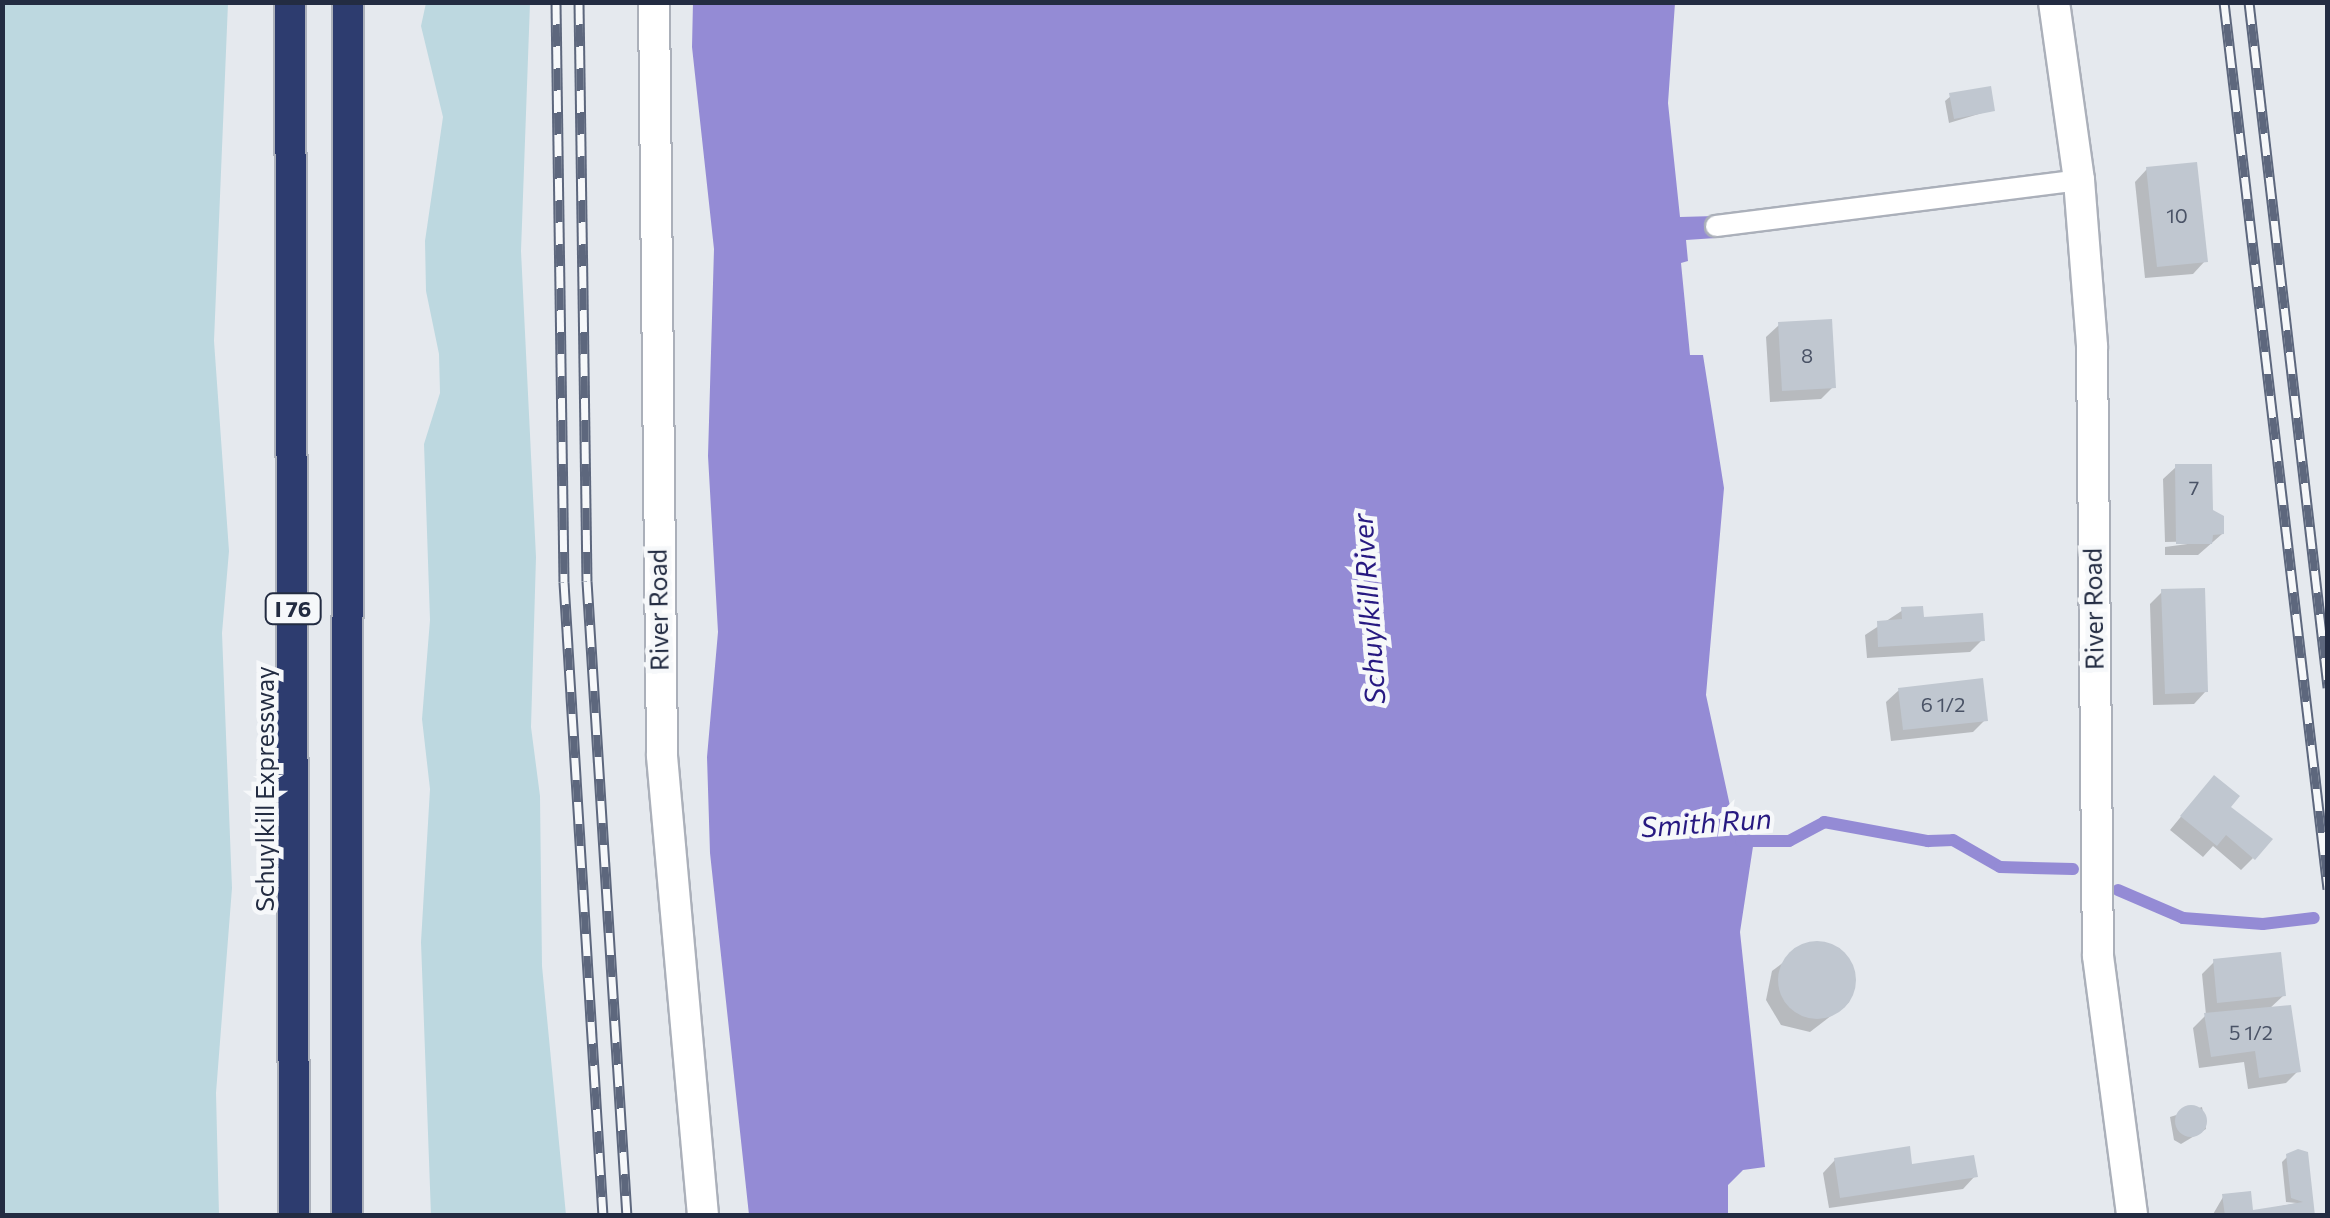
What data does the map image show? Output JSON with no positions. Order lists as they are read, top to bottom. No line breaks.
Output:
{"streets":{"highway":["I 76","Schuylkill Expressway"],"street":["River Road"]},"water":["Schuylkill River","Smith Run"],"house_numbers":["10","8","7","6 1/2","5 1/2"]}
